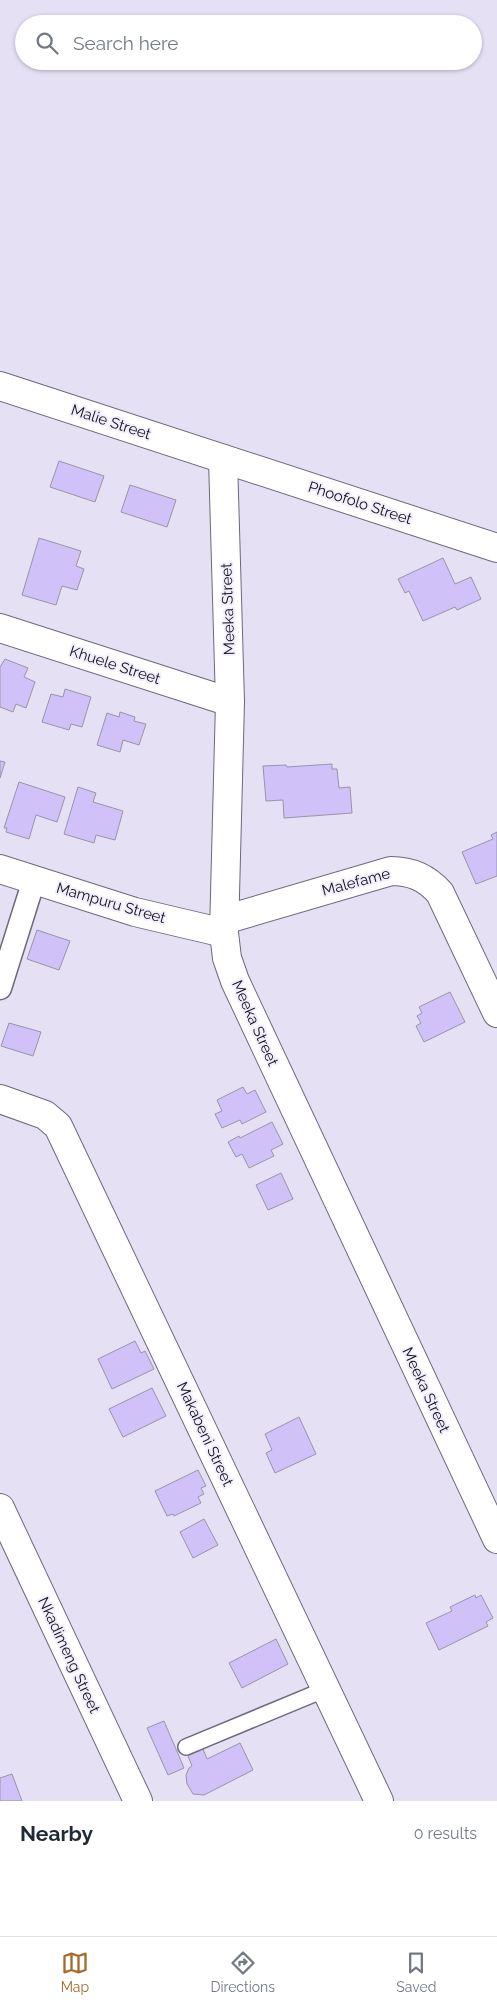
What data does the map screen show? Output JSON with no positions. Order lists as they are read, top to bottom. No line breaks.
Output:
{"streets":{"street":["Malie Street","Phoofolo Street","Meeka Street","Khuele Street","Malefame","Mampuru Street","Makabeni Street","Nkadimeng Street"]},"crossings":[["Malie Street","Phoofolo Street"],["Malie Street","Meeka Street"],["Phoofolo Street","Meeka Street"],["Meeka Street","Khuele Street"],["Meeka Street","Malefame"],["Meeka Street","Mampuru Street"],["Malefame","Mampuru Street"]],"page":{"search":"Search here","heading":["Nearby","0 results"],"nav":["Map","Directions","Saved"]}}
